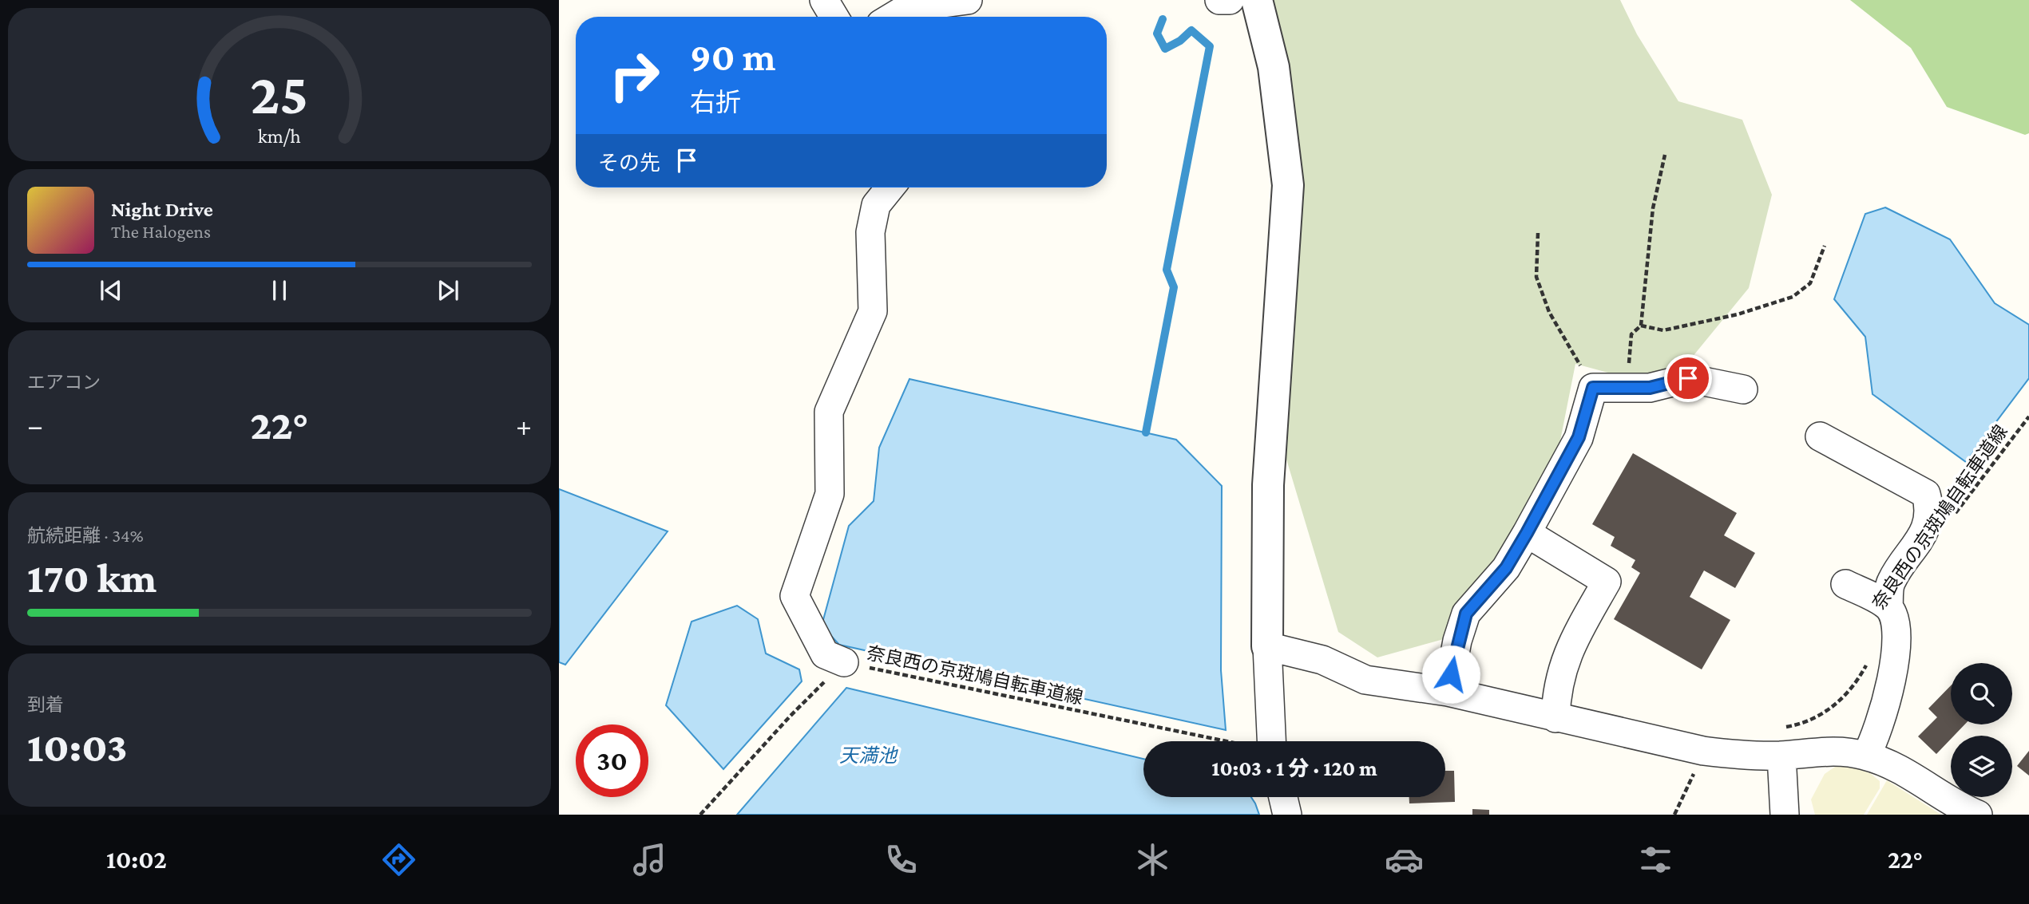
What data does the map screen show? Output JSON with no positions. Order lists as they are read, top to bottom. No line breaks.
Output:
{"streets":{"path":["奈良西の京斑鳩自転車道線"]},"water":["天満池"],"page":{"turn":["90 m","右折"],"then":"その先","song":["Night Drive","The Halogens"],"tile":["エアコン",["航続距離 · 34%","170 km"],["到着","10:03"]],"heat":["−","22°","+"],"limit":"30","trip":"10:03 · 1 分 · 120 m","tabs":["10:02","22°"],"gauge":["25","km/h"]}}
